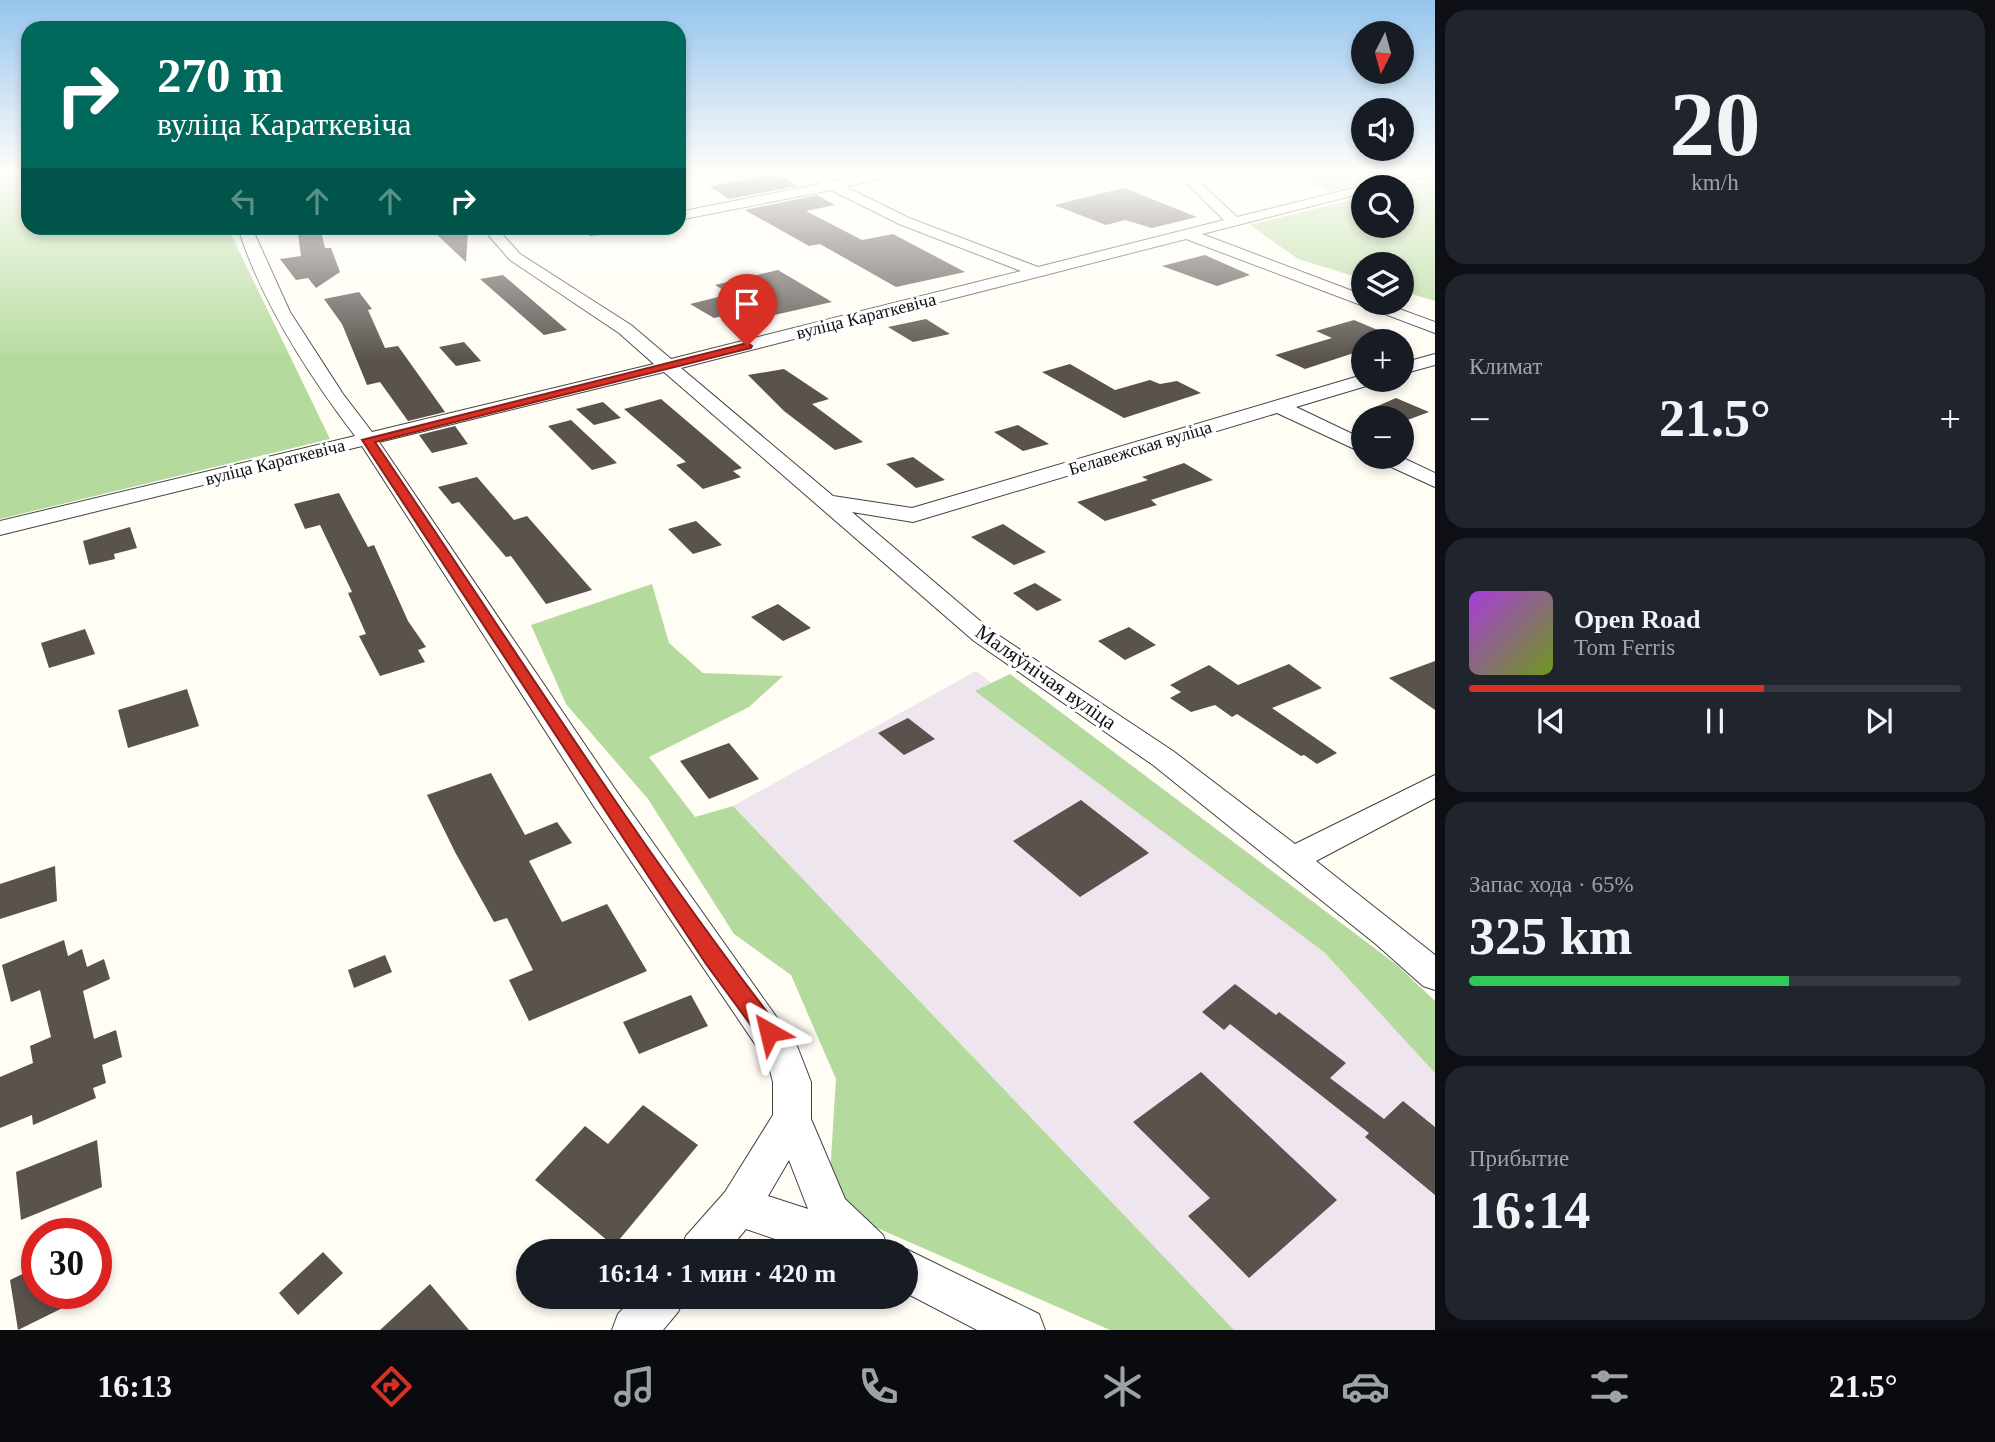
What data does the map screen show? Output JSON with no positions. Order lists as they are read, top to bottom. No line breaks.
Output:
{"streets":{"street":["вуліца Караткевіча","Белавежская вуліца","Маляўнічая вуліца"]},"crossings":[["вуліца Караткевіча","Маляўнічая вуліца"],["Белавежская вуліца","Маляўнічая вуліца"]],"north":"bottom","page":{"tile":[["20","km/h"],"Климат",["Запас хода · 65%","325 km"],["Прибытие","16:14"]],"map_buttons":["+","−"],"turn":["270 m","вуліца Караткевіча"],"heat":["−","21.5°","+"],"song":["Open Road","Tom Ferris"],"limit":"30","trip":"16:14 · 1 мин · 420 m","tabs":["16:13","21.5°"]}}
